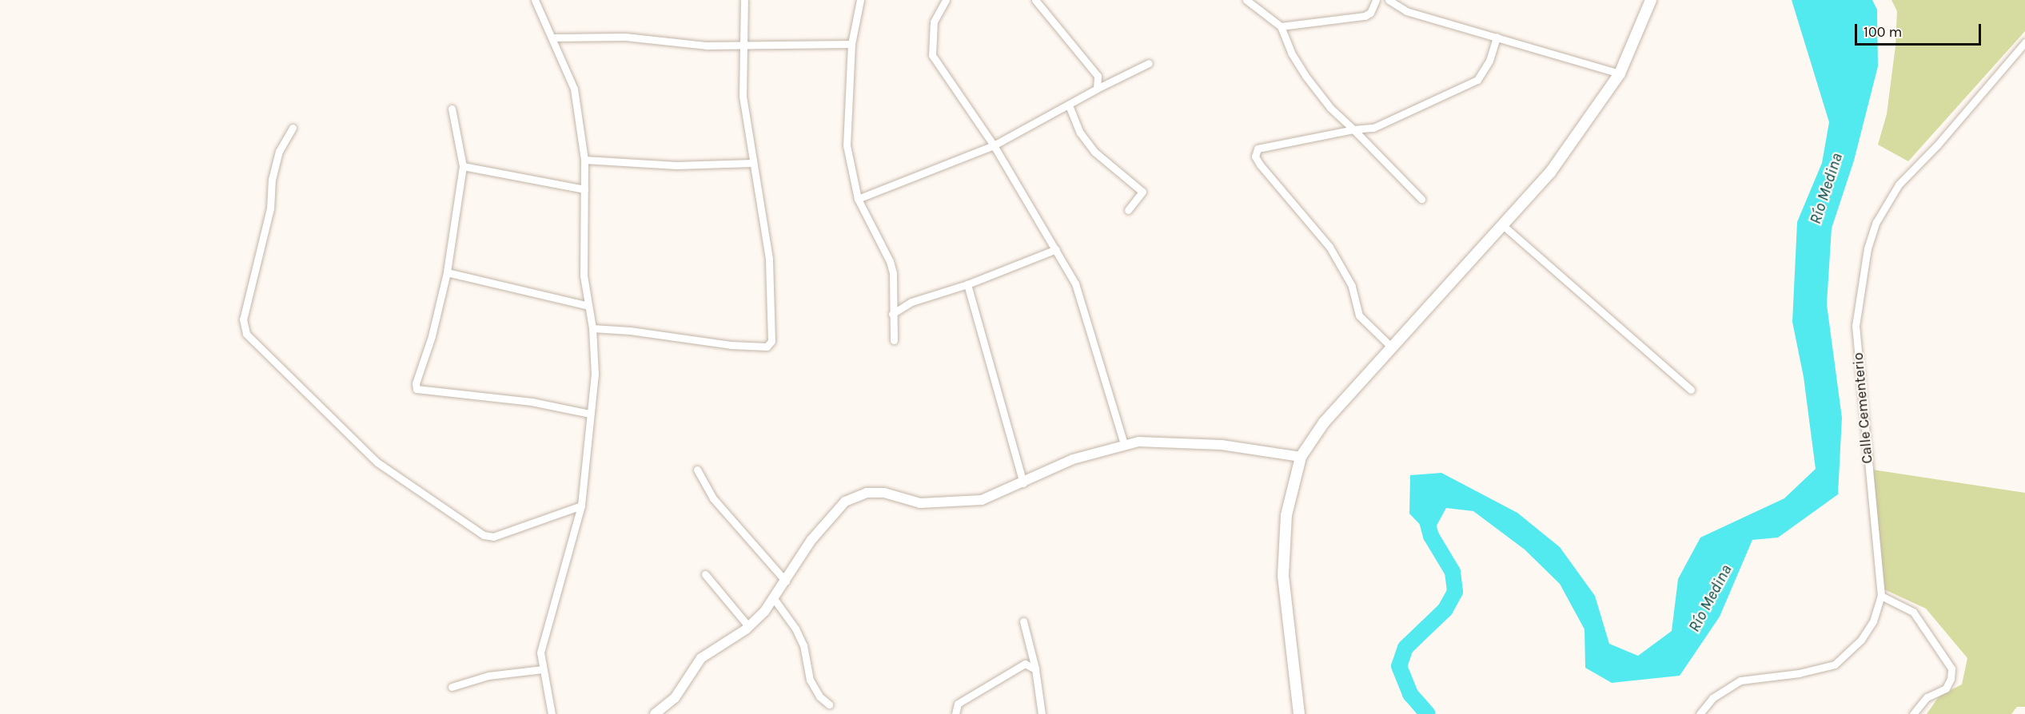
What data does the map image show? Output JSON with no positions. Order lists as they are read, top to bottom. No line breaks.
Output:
{"streets":{"street":["Calle Cementerio"]},"water":["Río Medina"],"scale_bar":"100 m"}
